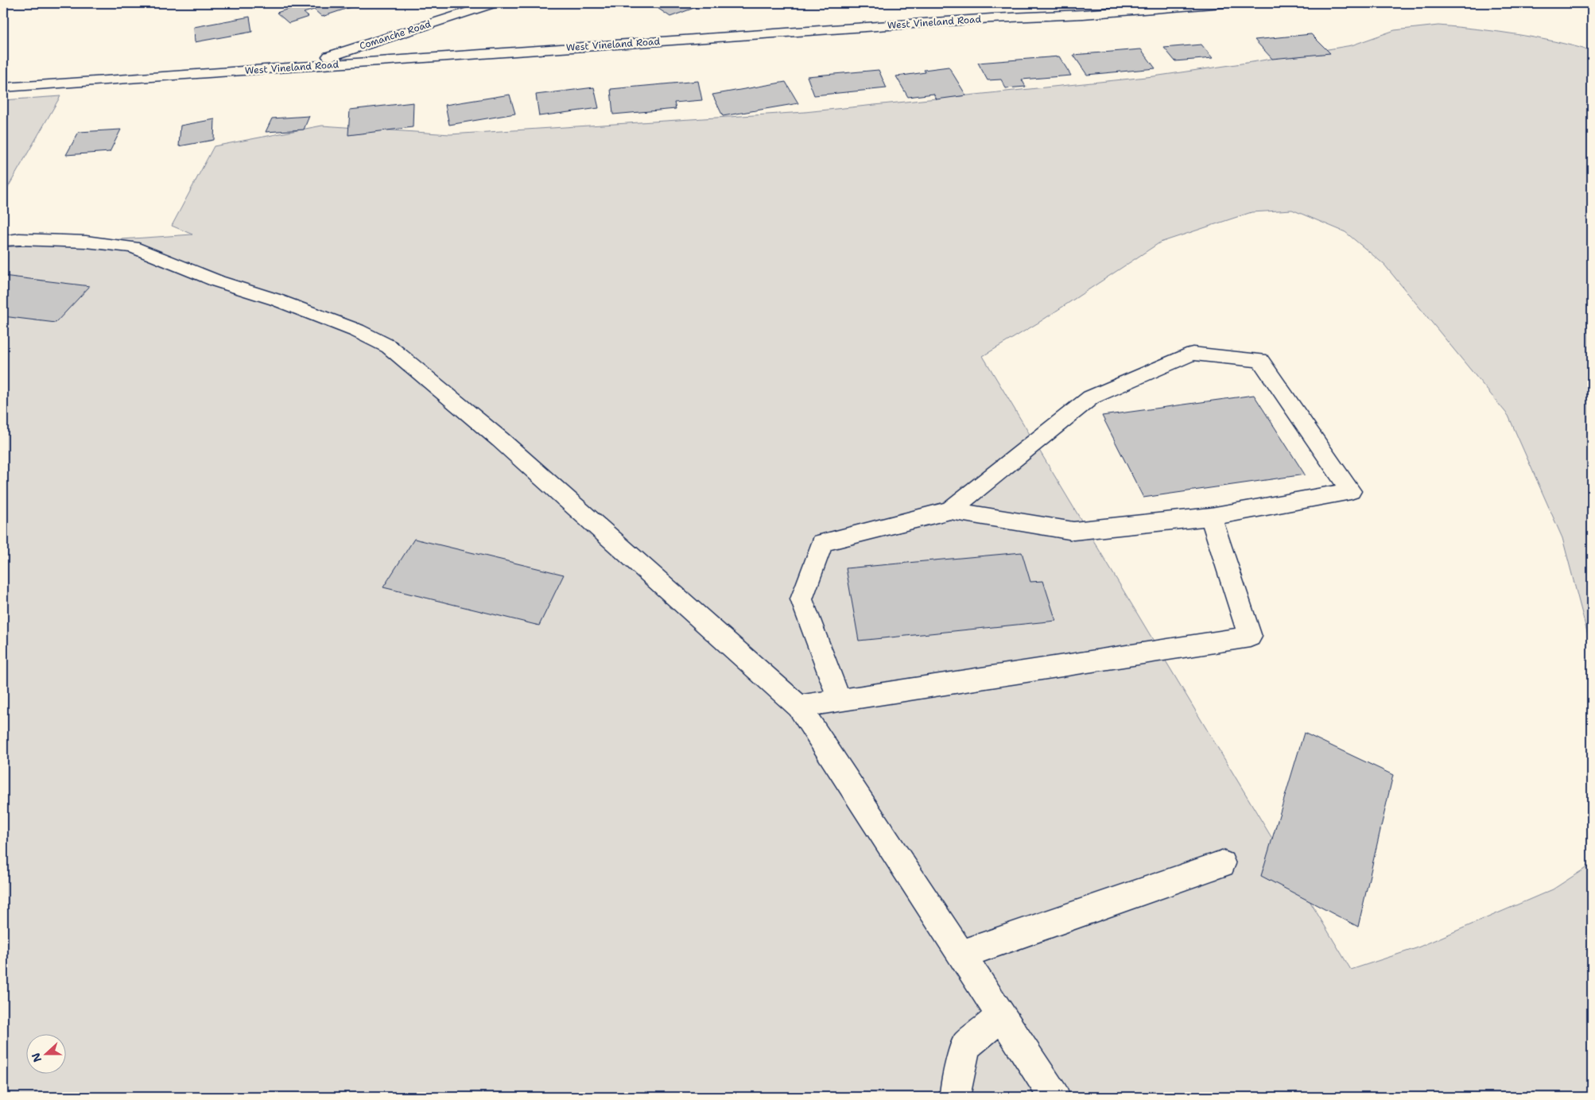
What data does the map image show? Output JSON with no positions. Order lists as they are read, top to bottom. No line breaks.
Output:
{"streets":{"street":["West Vineland Road","Comanche Road"]},"crossings":[["West Vineland Road","Comanche Road"]],"north":"left"}
